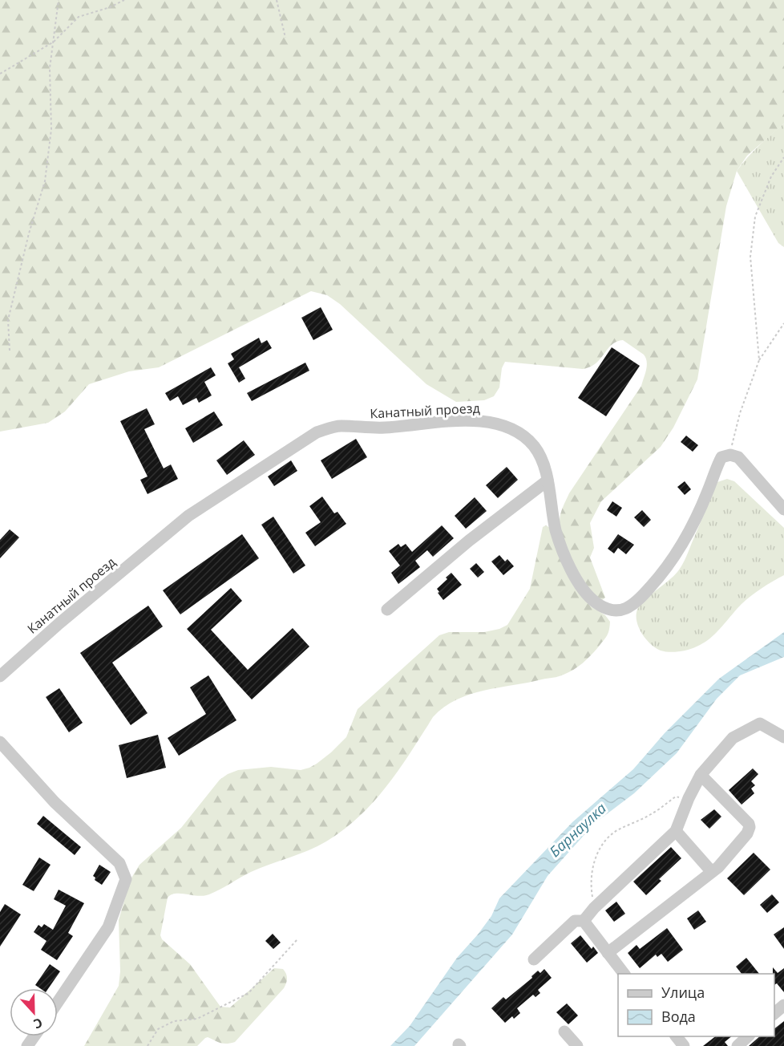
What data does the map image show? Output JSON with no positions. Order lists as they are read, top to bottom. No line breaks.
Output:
{"streets":{"street":["Канатный проезд"]},"water":["Барнаулка"],"legend":["Улица","Вода"],"north":"bottom"}
